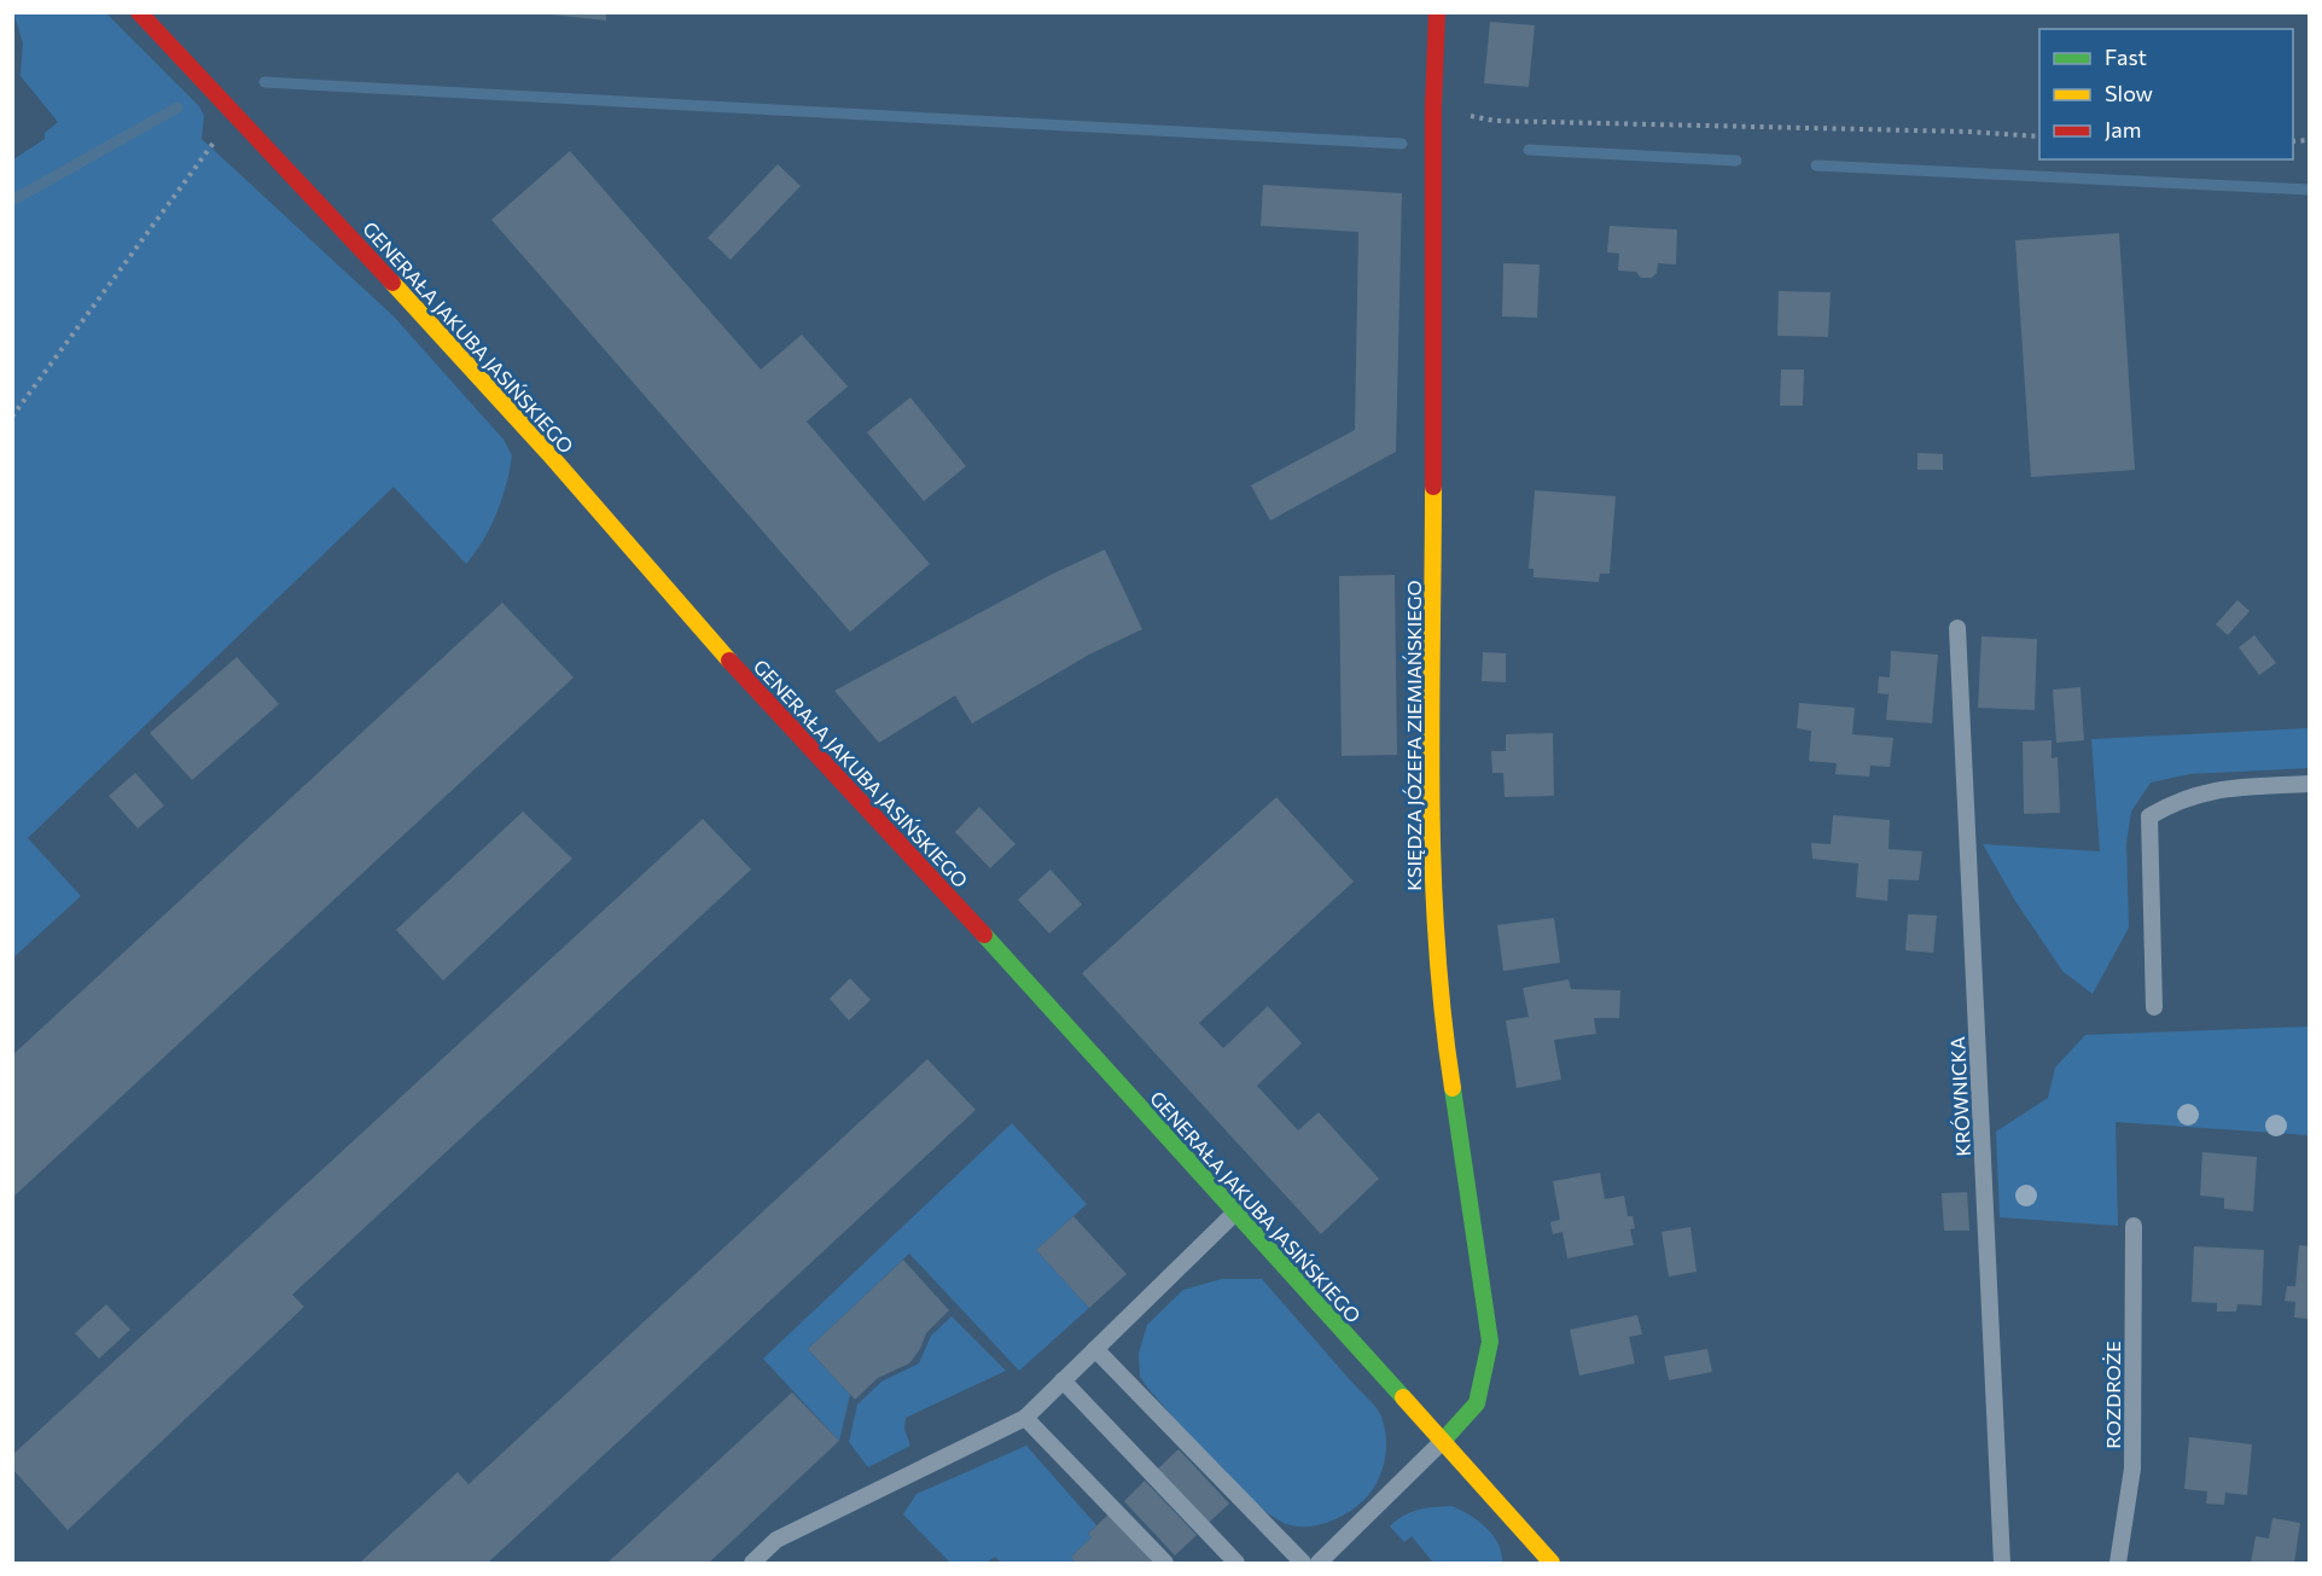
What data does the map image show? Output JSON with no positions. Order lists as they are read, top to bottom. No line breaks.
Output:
{"streets":{"street":["GENERAŁA JAKUBA JASIŃSKIEGO","KSIĘDZA JÓZEFA ZIEMIAŃSKIEGO"],"lane":["KRÓWNICKA","ROZDROŻE"]},"crossings":[["GENERAŁA JAKUBA JASIŃSKIEGO","KSIĘDZA JÓZEFA ZIEMIAŃSKIEGO"]],"legend":["Fast","Slow","Jam"]}
